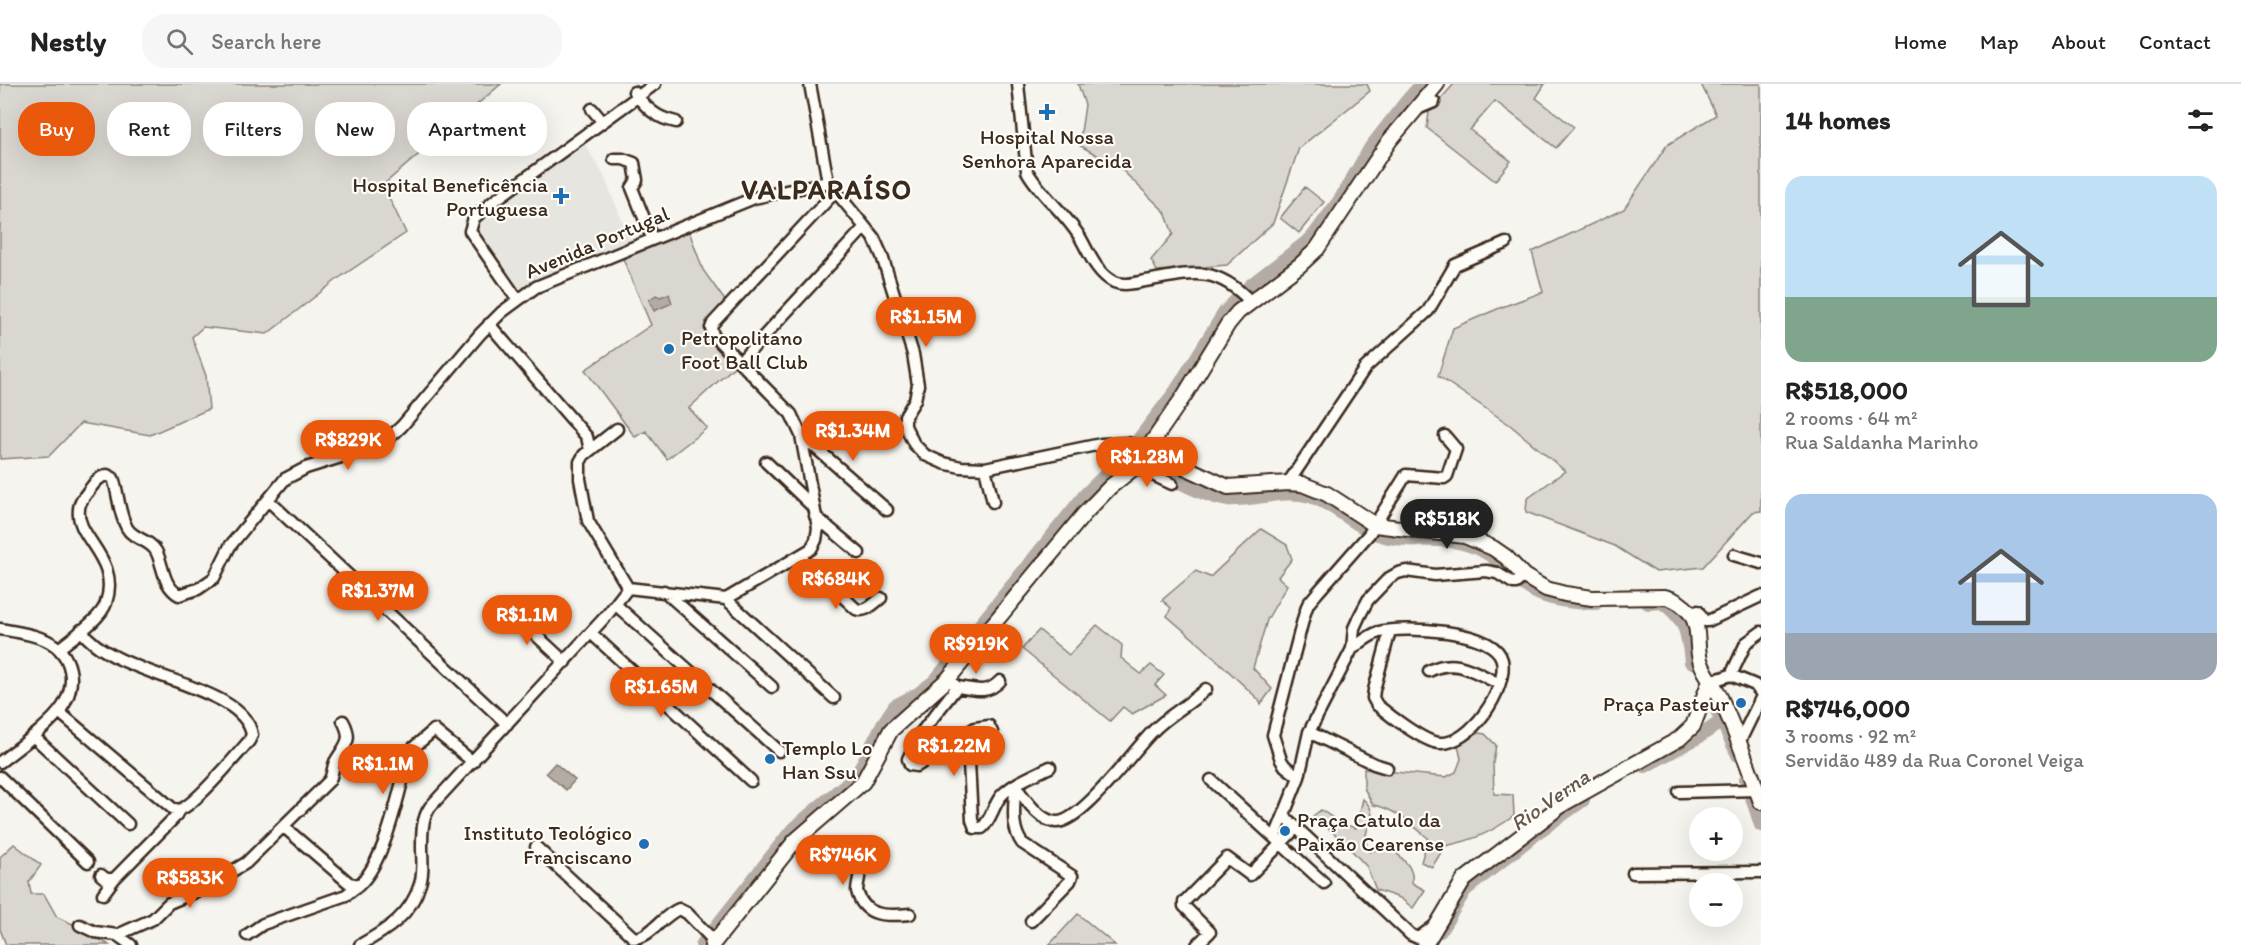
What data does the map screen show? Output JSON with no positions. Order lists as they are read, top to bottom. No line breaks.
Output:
{"streets":{"street":["Avenida Portugal"]},"districts":["VALPARAÍSO"],"water":["Rio Verna"],"places":{"health":["Hospital Nossa Senhora Aparecida","Hospital Beneficência Portuguesa"],"other":["Petropolitano Foot Ball Club","Praça Pasteur","Templo Lo Han Ssu","Praça Catulo da Paixão Cearense","Instituto Teológico Franciscano"]},"page":{"header":"Nestly","search":"Search here","nav":["Home","Map","About","Contact"],"heading":"14 homes","chip":["Buy","Rent","Filters","New","Apartment"],"list":[{"name":"R$518,000","note":"2 rooms · 64 m² · Rua Saldanha Marinho"},{"name":"R$746,000","note":"3 rooms · 92 m² · Servidão 489 da Rua Coronel Veiga"}],"price":["R$1.15M","R$1.34M","R$829K","R$1.28M","R$518K","R$684K","R$1.37M","R$1.1M","R$919K","R$1.65M","R$1.22M","R$1.1M","R$746K","R$583K"],"map_buttons":["+","−"]}}
